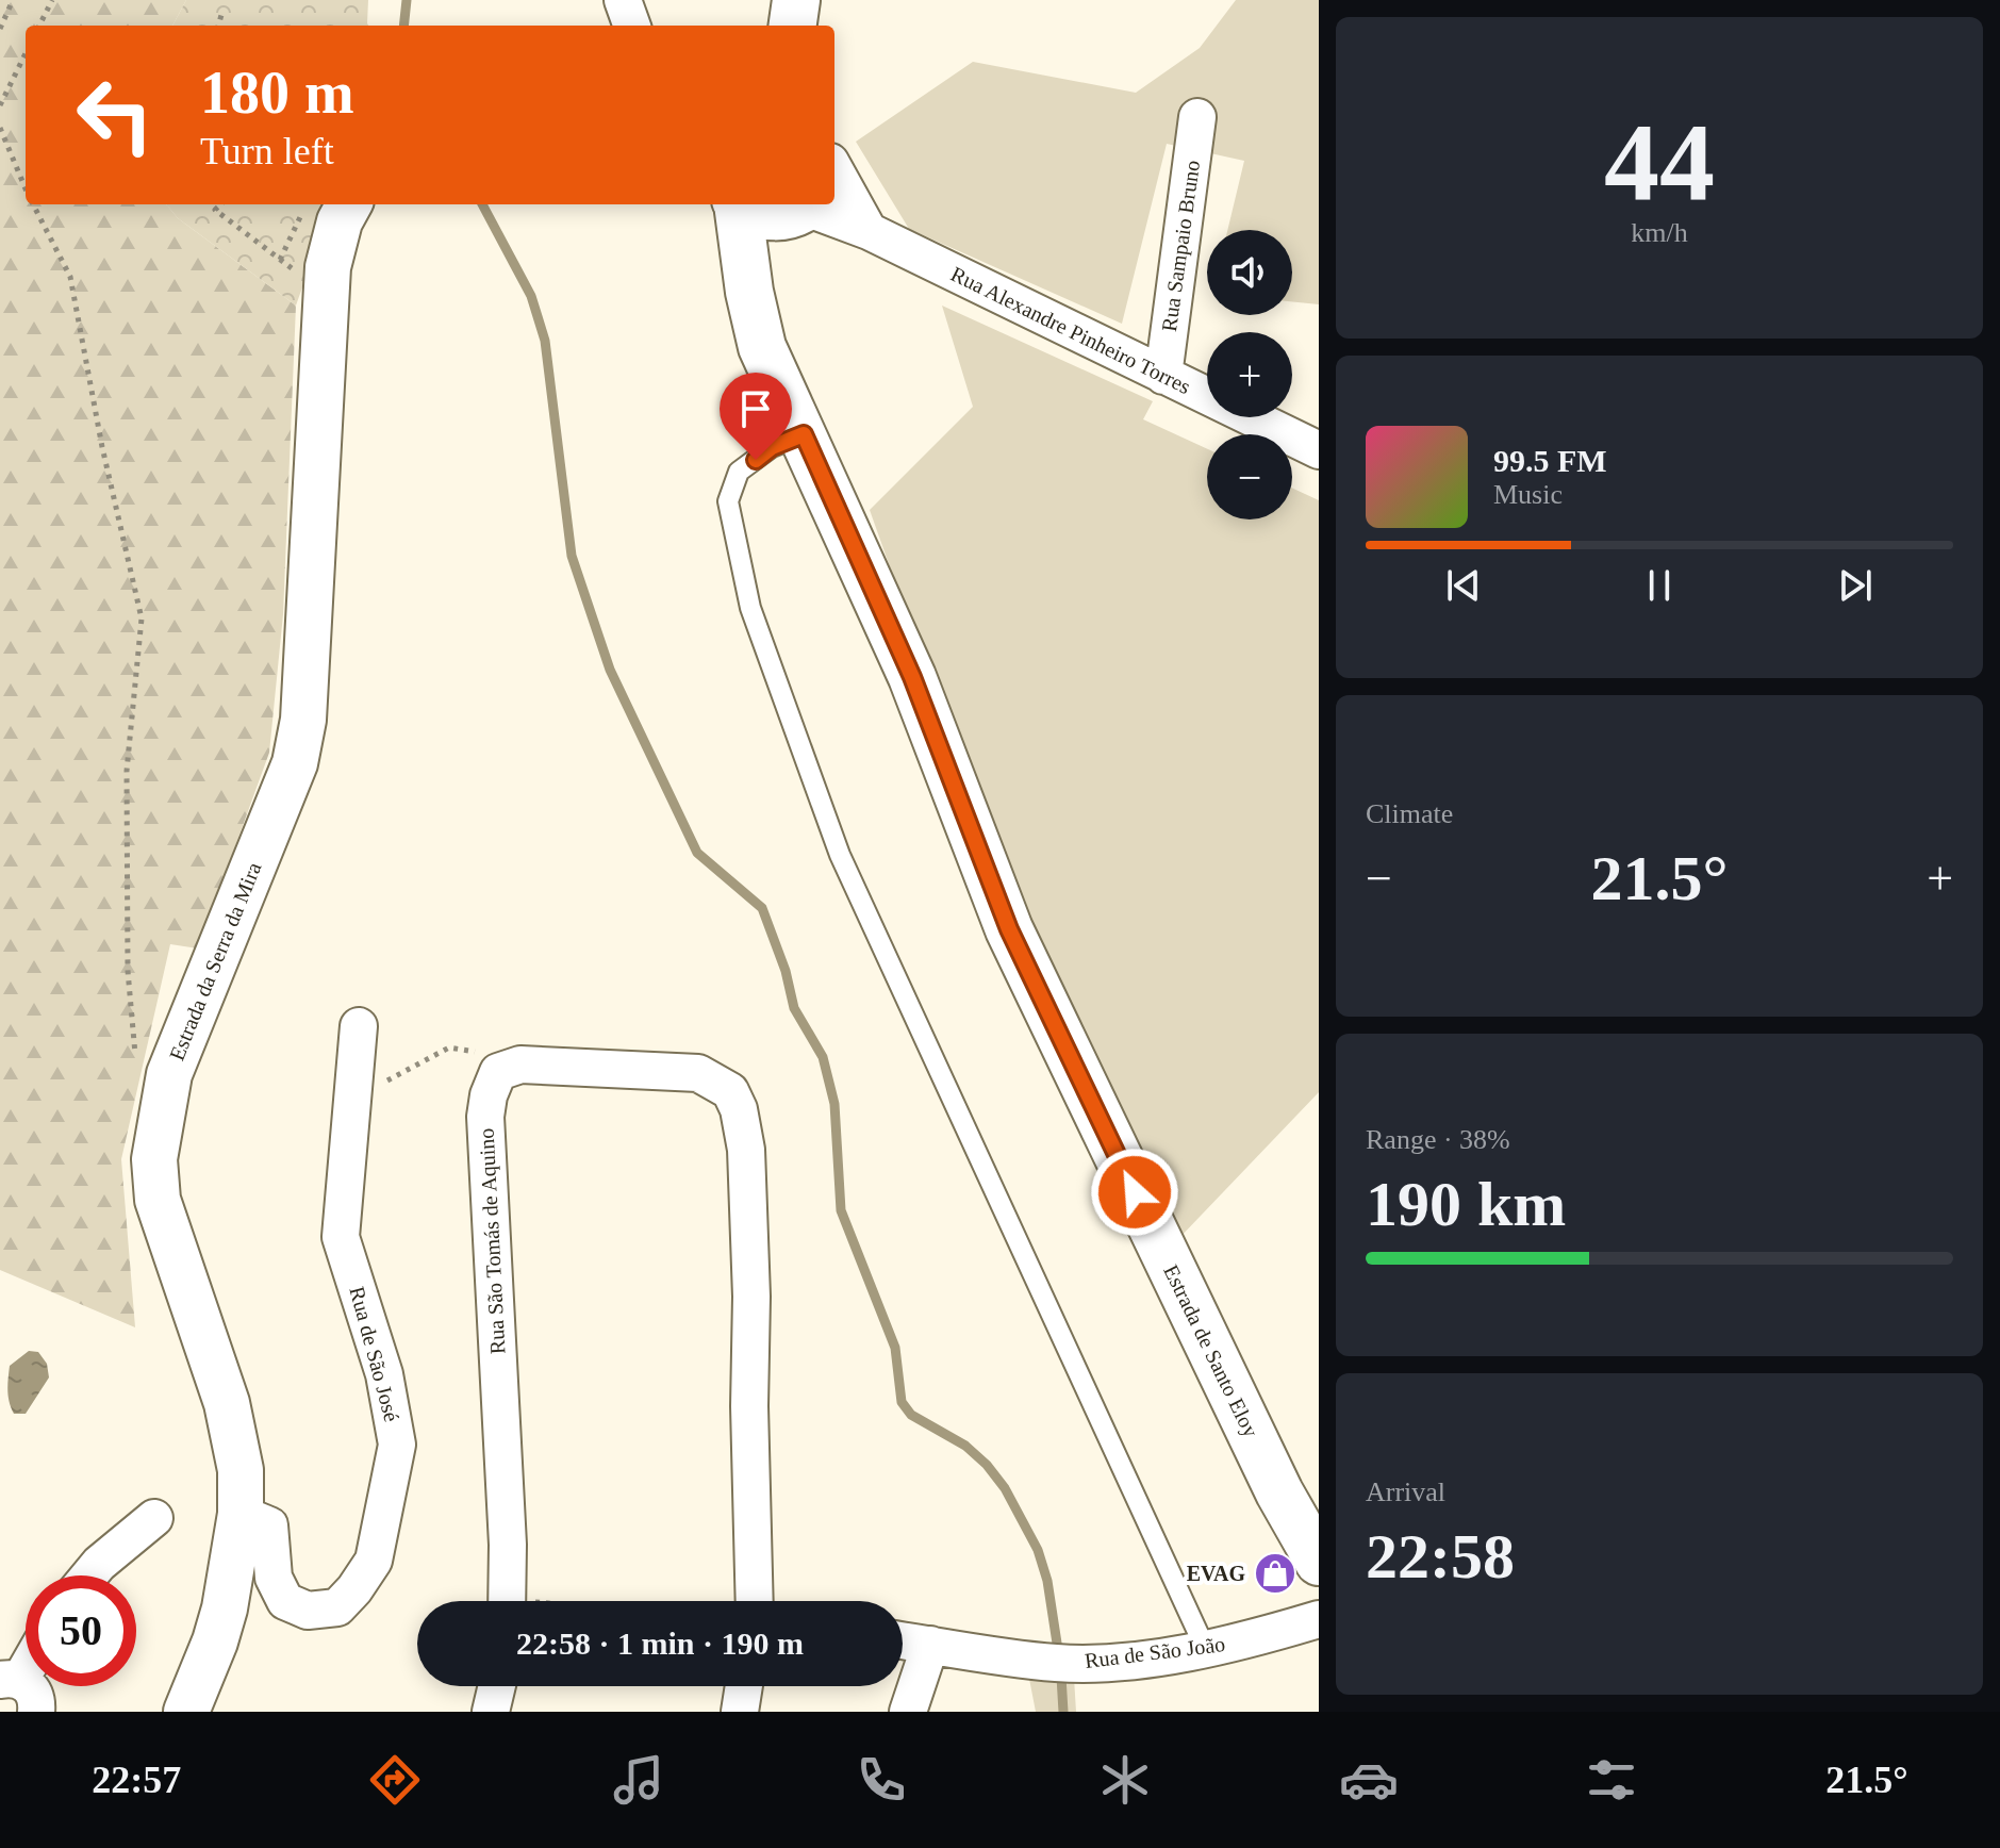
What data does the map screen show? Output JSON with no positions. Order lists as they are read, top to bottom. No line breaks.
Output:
{"streets":{"main road":["Estrada de Santo Eloy"],"street":["Rua Sampaio Bruno","Rua Alexandre Pinheiro Torres","Estrada da Serra da Mira","Rua São Tomás de Aquino","Rua de São José","Rua de São João"]},"crossings":[["Rua Sampaio Bruno","Rua Alexandre Pinheiro Torres"],["Estrada da Serra da Mira","Rua de São José"]],"places":{"shop":["EVAG"]},"page":{"tile":[["44","km/h"],"Climate",["Range · 38%","190 km"],["Arrival","22:58"]],"turn":["180 m","Turn left"],"map_buttons":["+","−"],"song":["99.5 FM","Music"],"heat":["−","21.5°","+"],"limit":"50","trip":"22:58 · 1 min · 190 m","tabs":["22:57","21.5°"]}}
